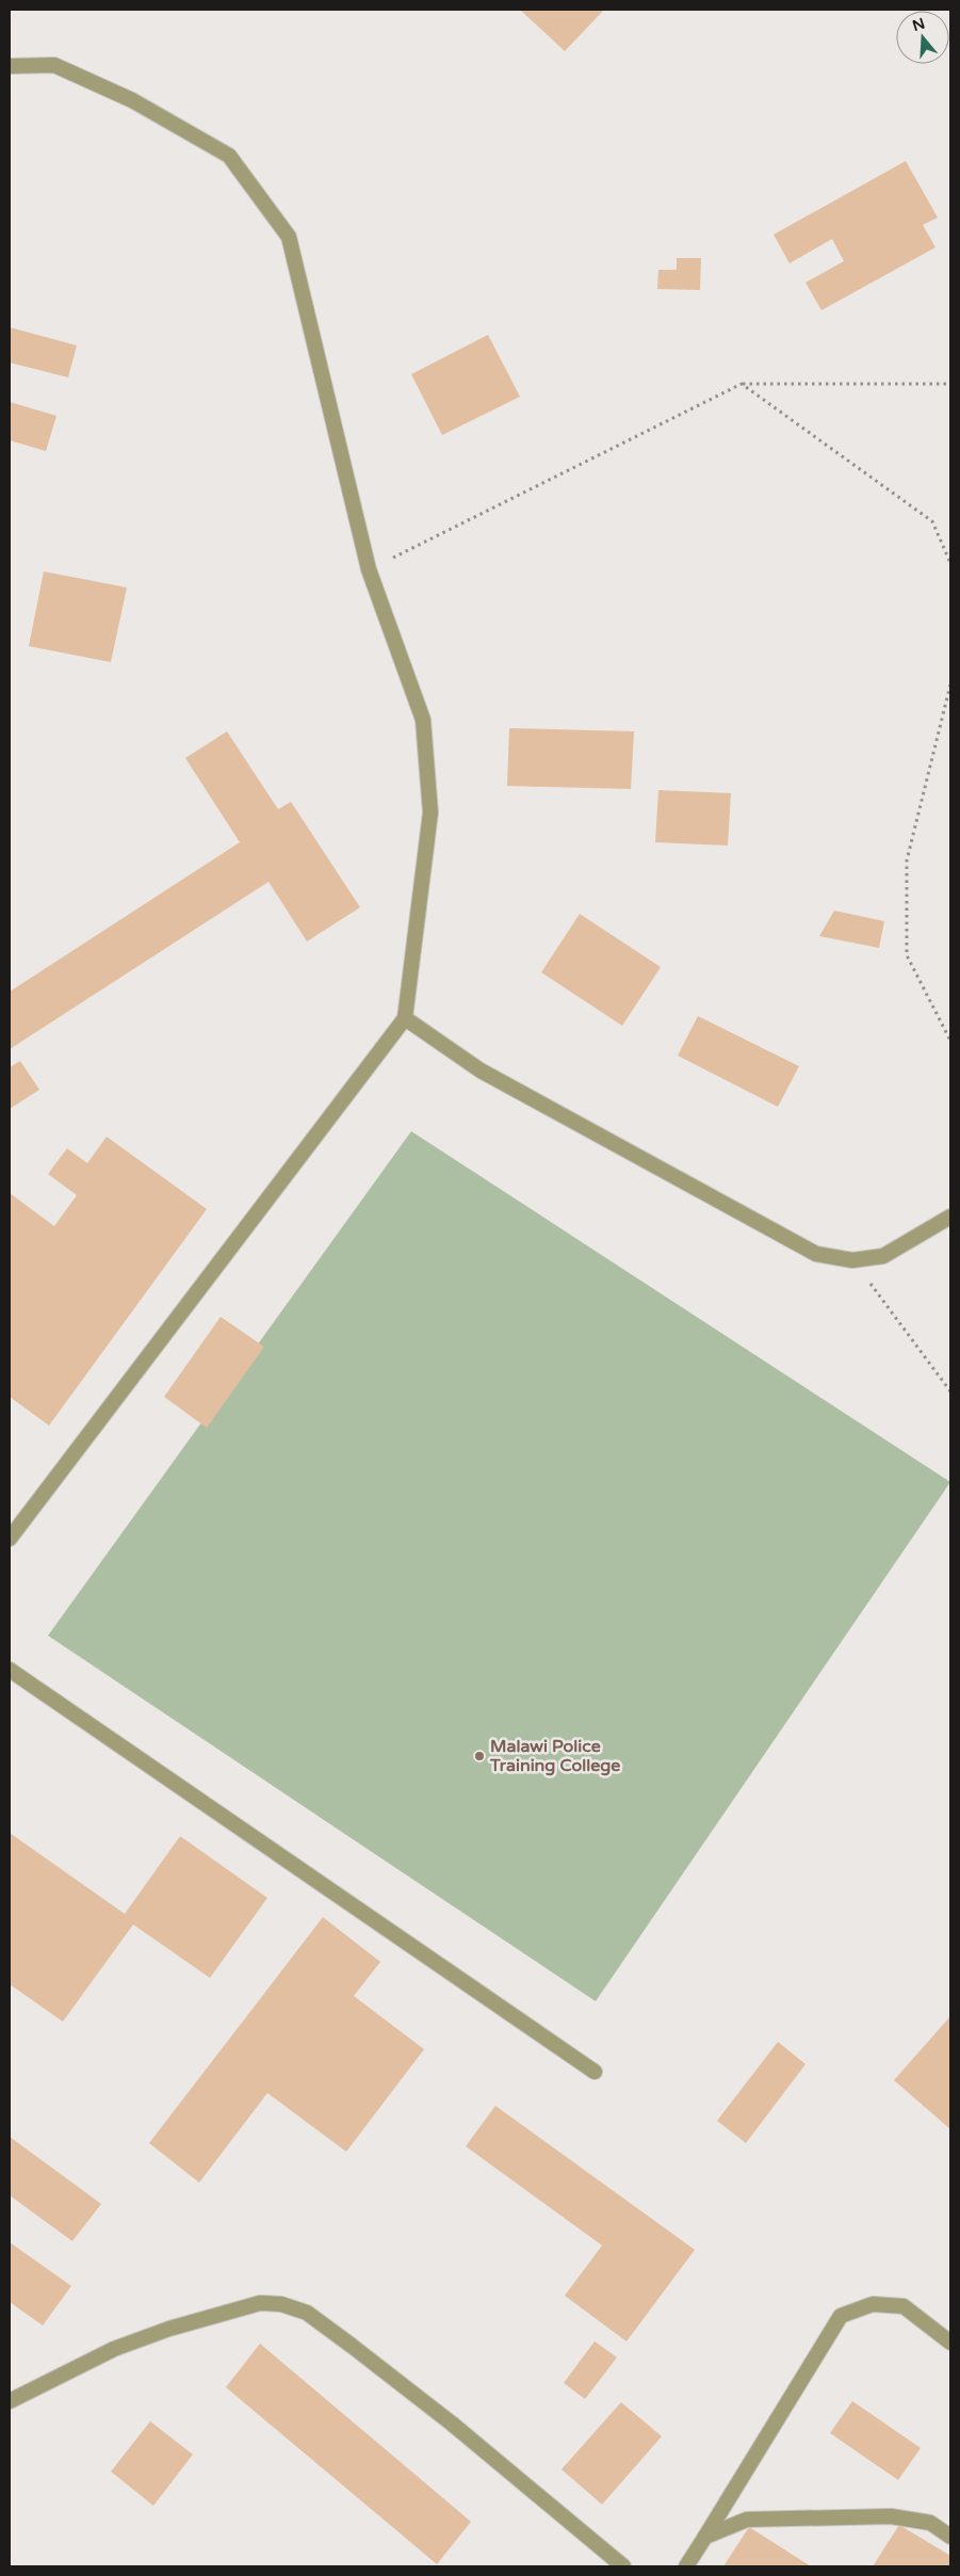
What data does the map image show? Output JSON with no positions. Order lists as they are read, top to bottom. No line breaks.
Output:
{"places":["Malawi Police Training College"],"north":"top"}
